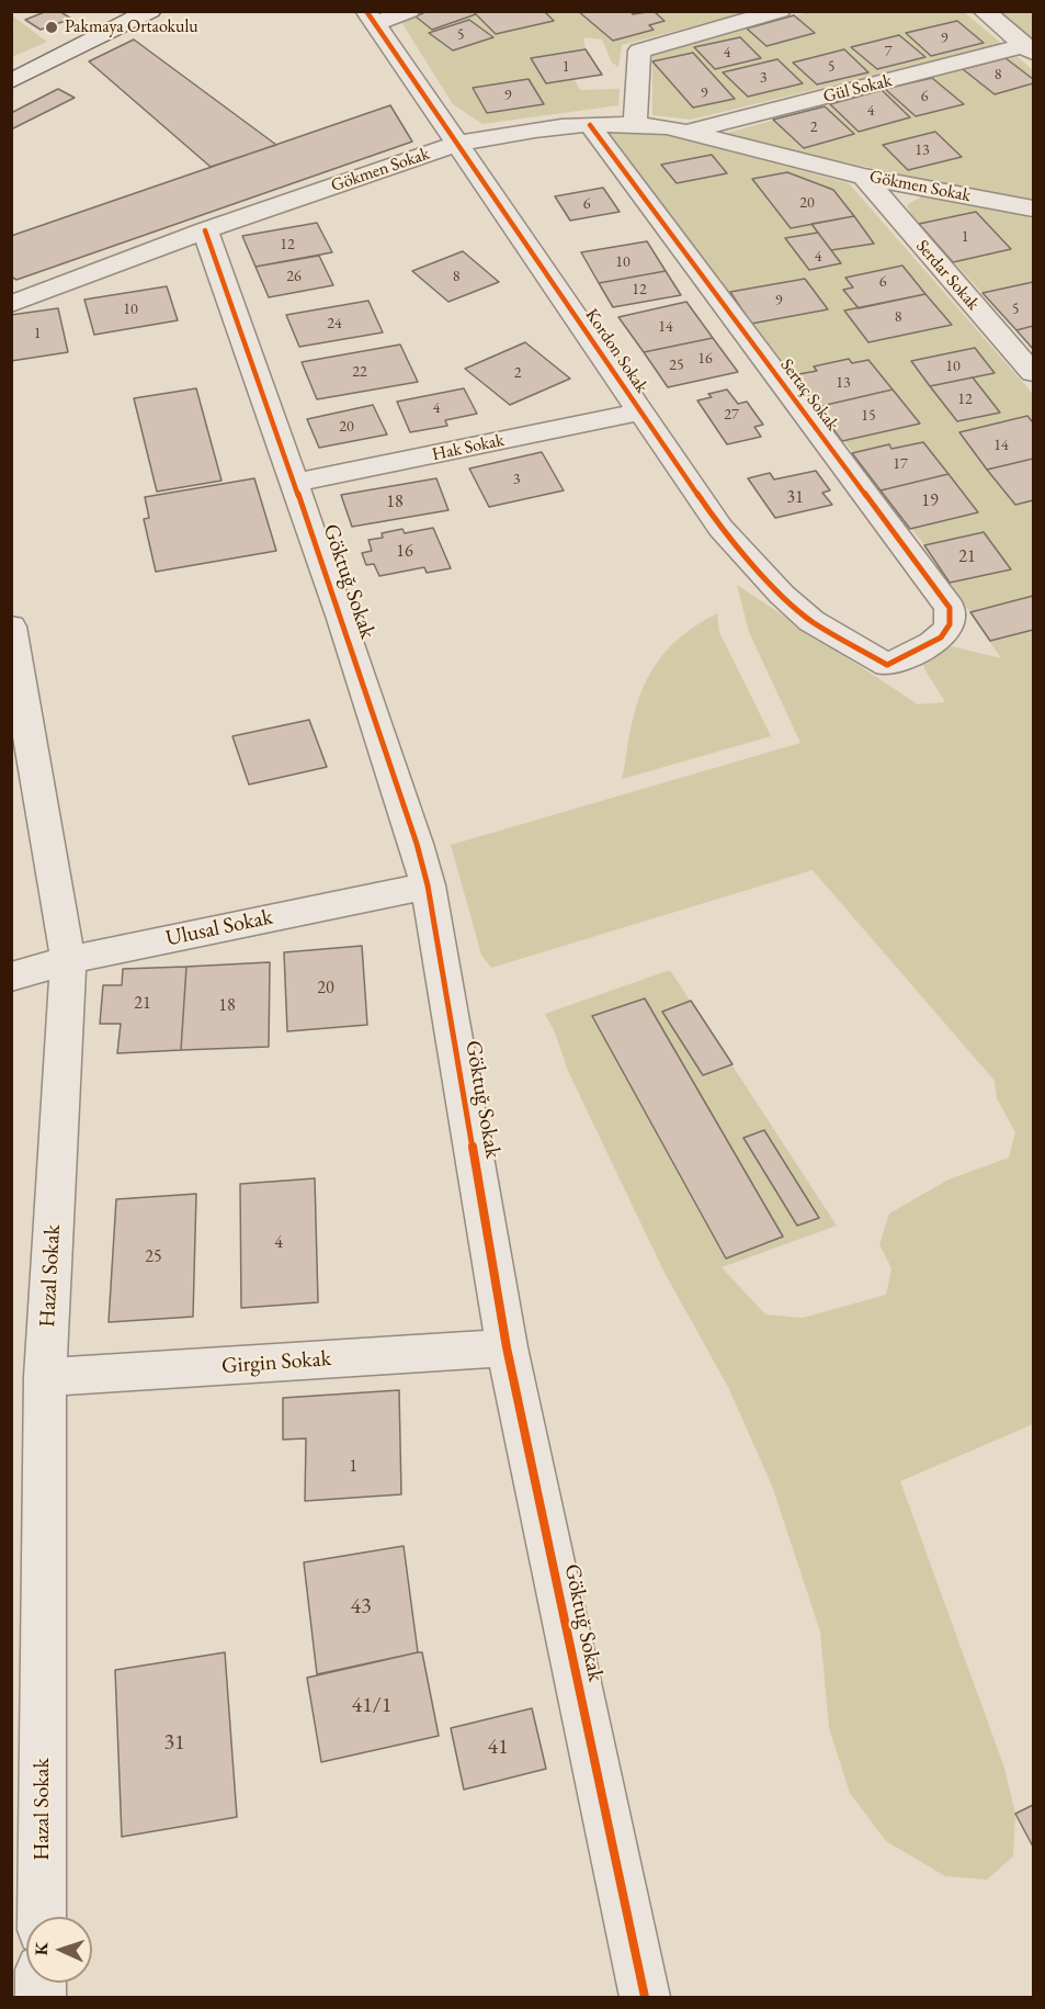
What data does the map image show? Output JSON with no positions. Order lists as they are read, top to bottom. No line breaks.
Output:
{"streets":{"street":["Gül Sokak","Gökmen Sokak","Serdar Sokak","Kordon Sokak","Sertaç Sokak","Hak Sokak","Göktuğ Sokak","Ulusal Sokak","Hazal Sokak","Girgin Sokak"]},"crossings":[["Gül Sokak","Gökmen Sokak"],["Gökmen Sokak","Serdar Sokak"],["Gökmen Sokak","Kordon Sokak"],["Gökmen Sokak","Sertaç Sokak"],["Gökmen Sokak","Göktuğ Sokak"],["Kordon Sokak","Sertaç Sokak"],["Kordon Sokak","Hak Sokak"],["Hak Sokak","Göktuğ Sokak"],["Göktuğ Sokak","Ulusal Sokak"],["Göktuğ Sokak","Girgin Sokak"],["Ulusal Sokak","Hazal Sokak"],["Hazal Sokak","Girgin Sokak"]],"places":["Pakmaya Ortaokulu"],"house_numbers":["5","9","7","4","1","5","8","3","9","9","6","4","2","13","20","6","1","12","4","10","26","8","6","12","9","10","5","8","24","14","1","16","25","10","22","2","13","12","4","27","15","20","14","17","3","31","19","18","16","21","20","21","18","4","25","1","43","41/1","31","41"],"north":"left"}
